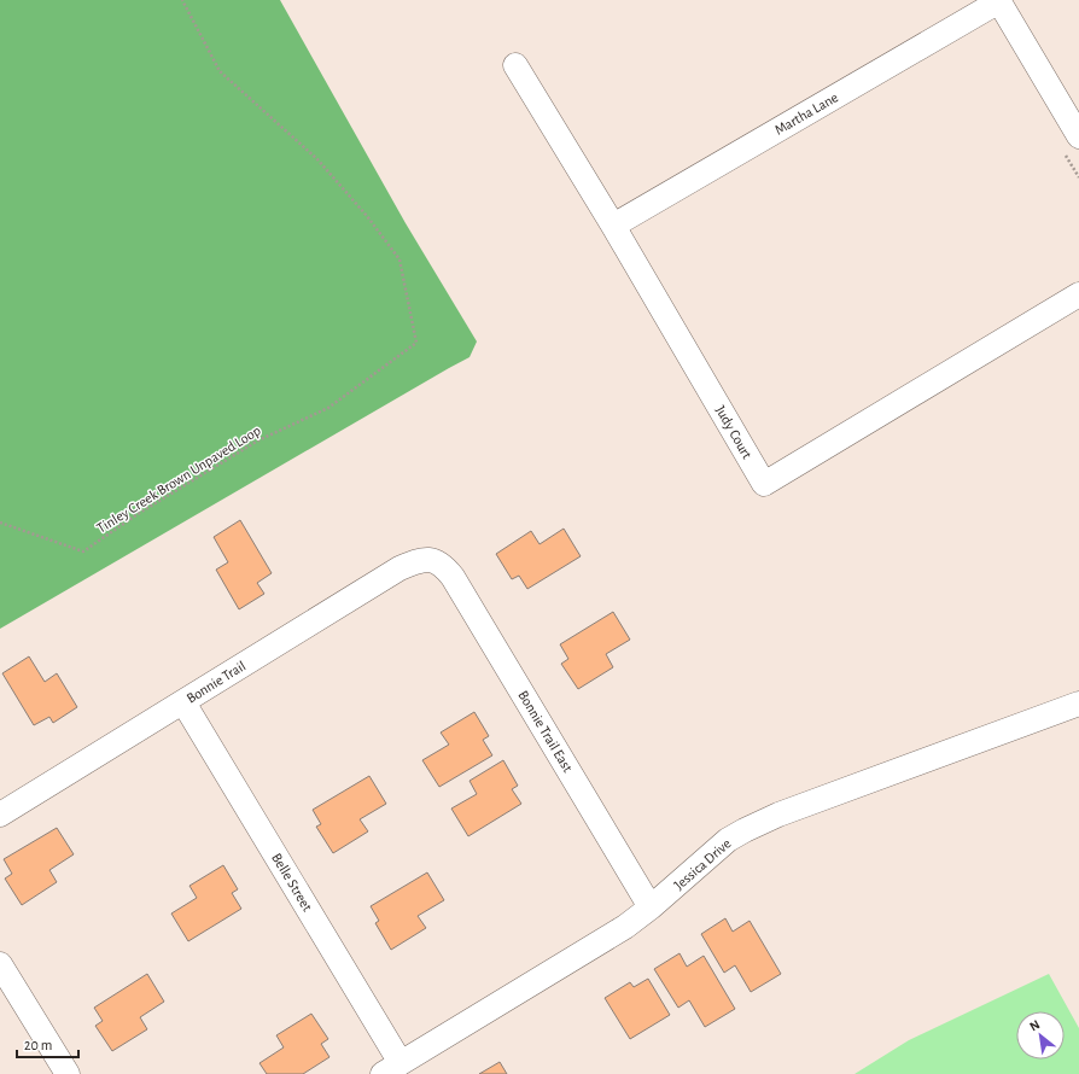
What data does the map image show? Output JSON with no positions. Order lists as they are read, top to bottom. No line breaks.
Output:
{"streets":{"street":["Martha Lane","Judy Court","Bonnie Trail","Bonnie Trail East","Jessica Drive","Belle Street"],"path":["Tinley Creek Brown Unpaved Loop"]},"crossings":[["Martha Lane","Judy Court"],["Bonnie Trail","Bonnie Trail East"],["Bonnie Trail","Belle Street"],["Bonnie Trail East","Jessica Drive"],["Jessica Drive","Belle Street"]],"scale_bar":"20 m","north":"top left"}
